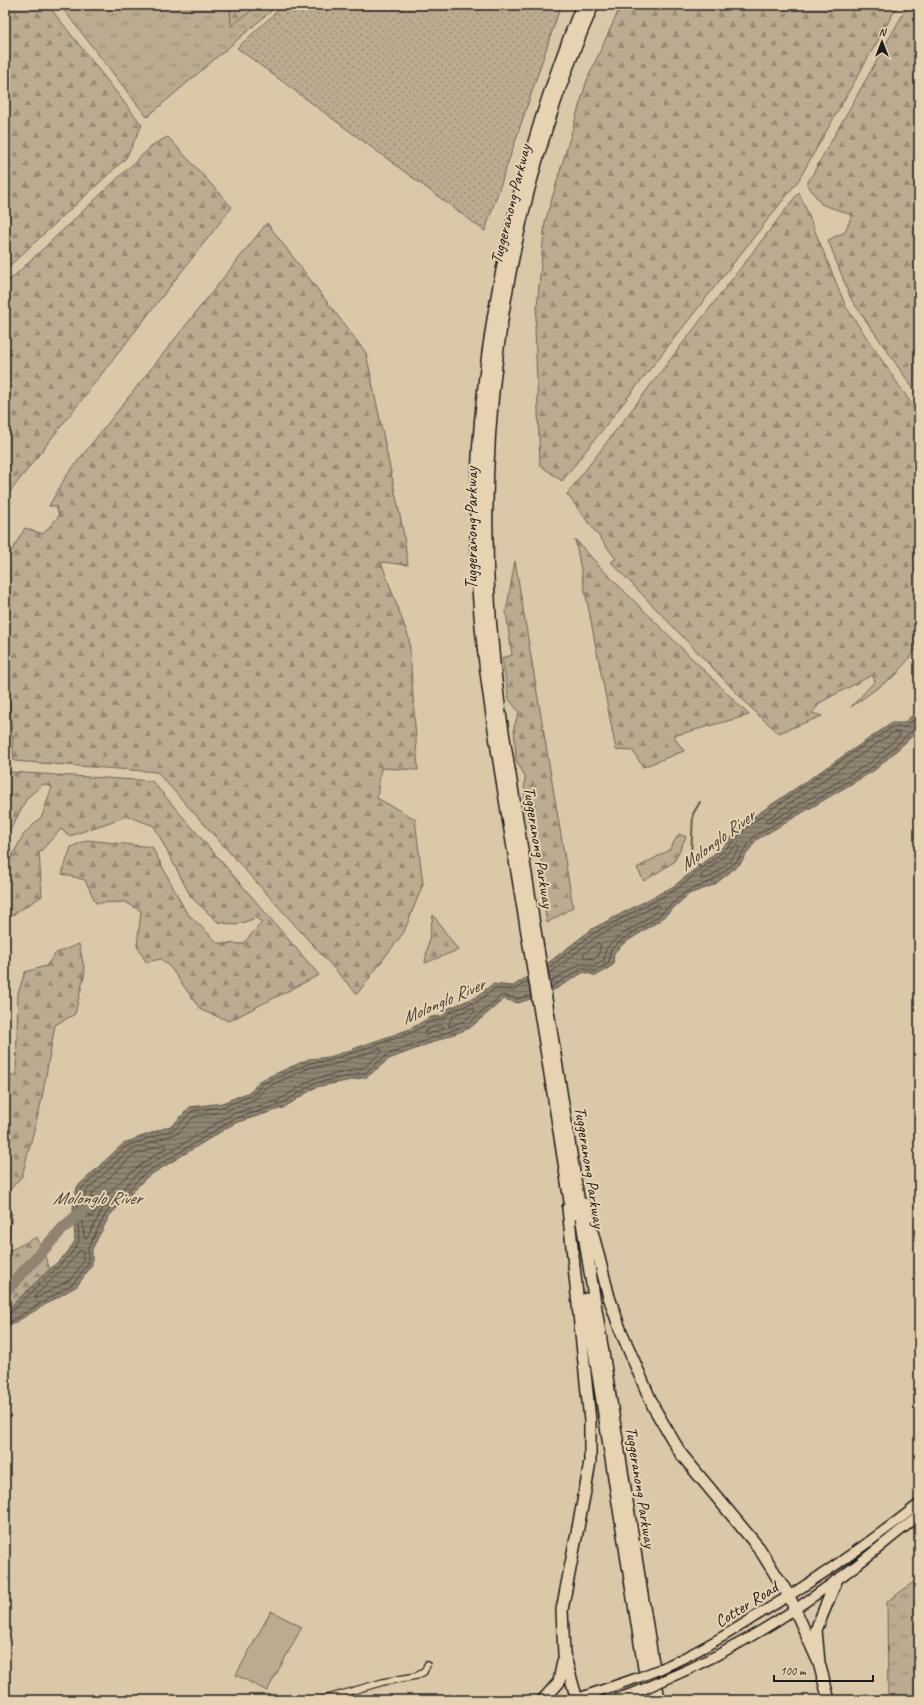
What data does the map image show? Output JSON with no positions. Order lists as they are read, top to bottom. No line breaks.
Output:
{"streets":{"highway":["Tuggeranong Parkway"],"main road":["Cotter Road"]},"water":["Molonglo River"],"scale_bar":"100 m","north":"top"}
